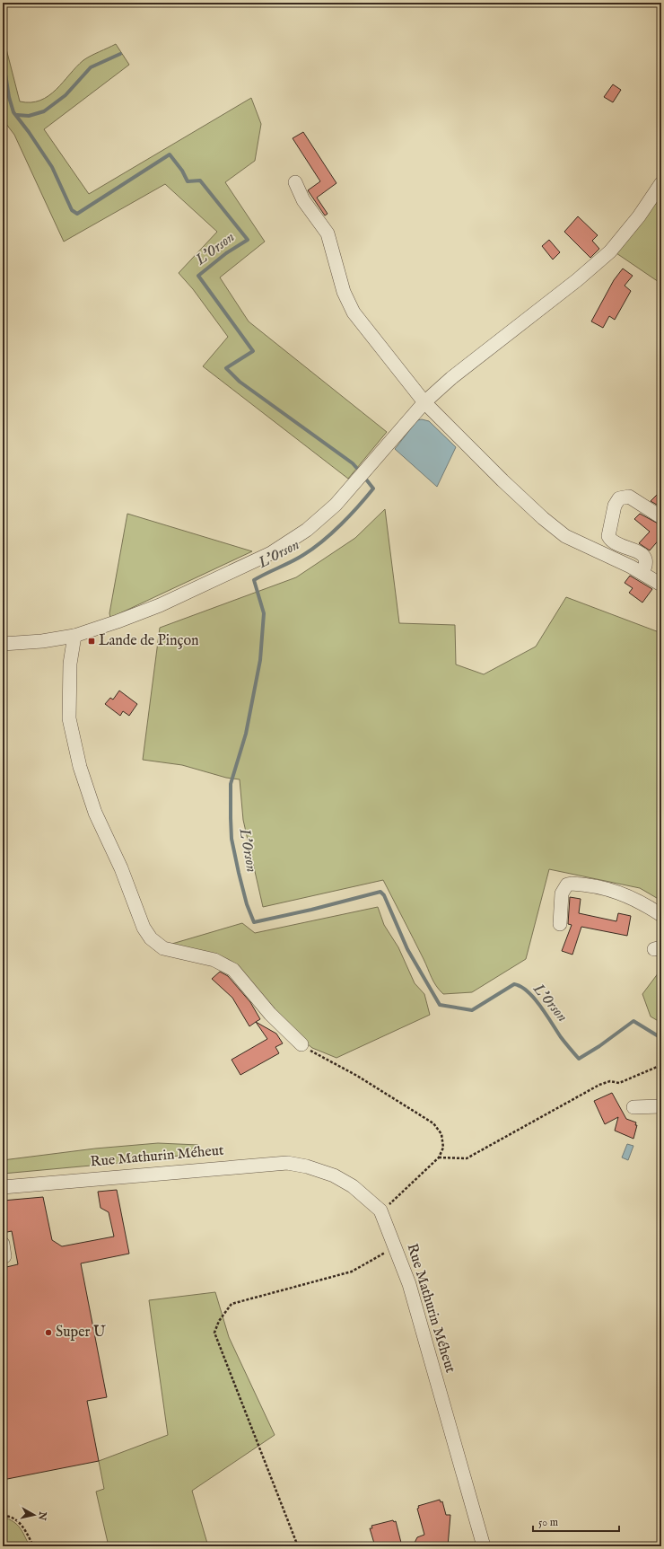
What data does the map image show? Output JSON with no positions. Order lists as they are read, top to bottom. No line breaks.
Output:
{"streets":{"street":["Rue Mathurin Méheut"]},"water":["L’Orson"],"places":{"transit":["Lande de Pinçon"],"other":["Super U"]},"scale_bar":"50 m","north":"right"}
